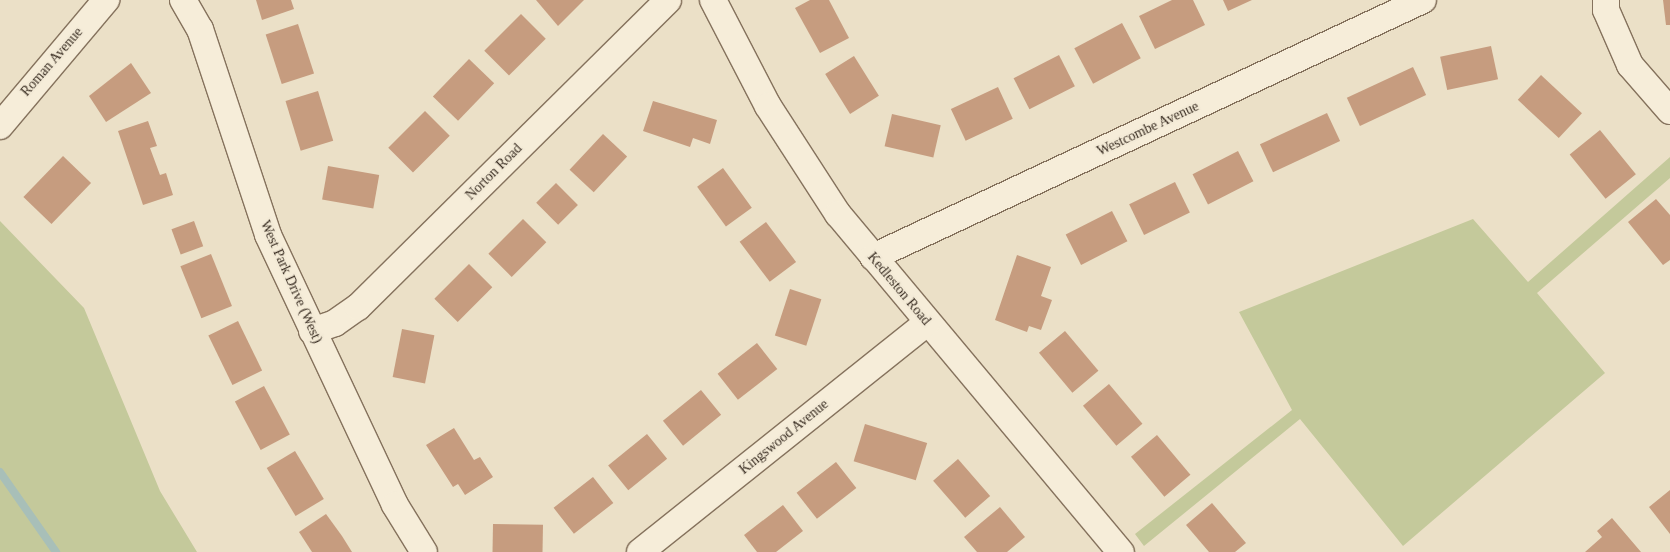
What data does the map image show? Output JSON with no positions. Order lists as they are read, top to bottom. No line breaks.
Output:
{"streets":{"street":["Roman Avenue","Westcombe Avenue","Norton Road","West Park Drive (West)","Kedleston Road","Kingswood Avenue"]},"crossings":[["Westcombe Avenue","Kedleston Road"],["Norton Road","West Park Drive (West)"],["Kedleston Road","Kingswood Avenue"]]}
